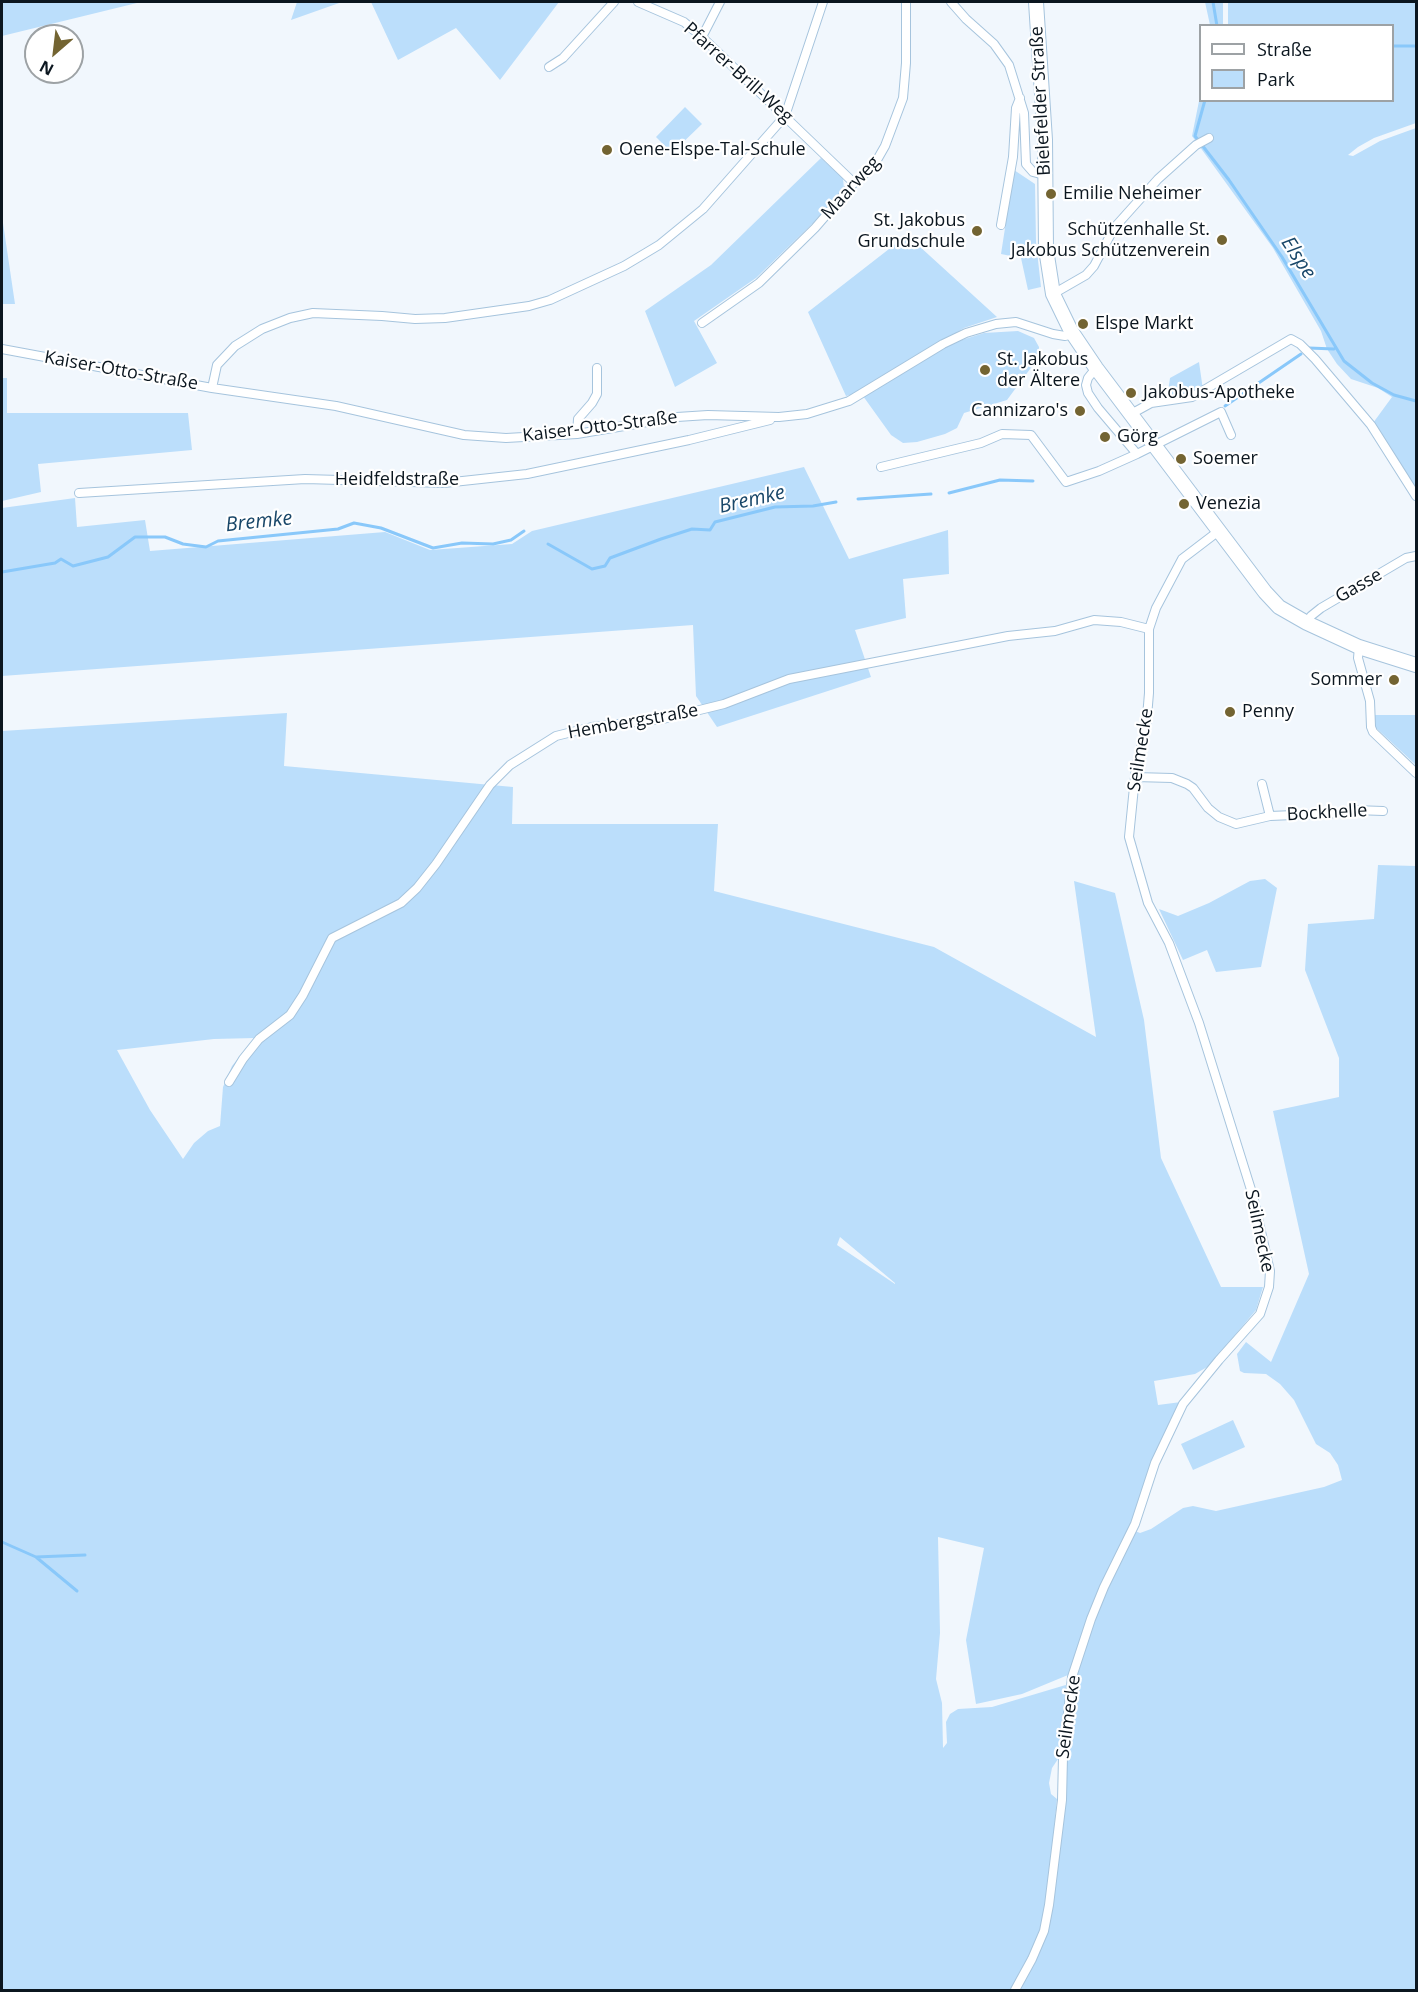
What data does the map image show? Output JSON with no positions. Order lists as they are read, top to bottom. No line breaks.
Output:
{"streets":{"main road":["Bielefelder Straße"],"street":["Pfarrer-Brill-Weg","Maarweg","Kaiser-Otto-Straße","Heidfeldstraße","Gasse","Hembergstraße","Seilmecke","Bockhelle"]},"crossings":[["Pfarrer-Brill-Weg","Maarweg"],["Bielefelder Straße","Kaiser-Otto-Straße"],["Bielefelder Straße","Gasse"],["Bielefelder Straße","Seilmecke"],["Kaiser-Otto-Straße","Heidfeldstraße"],["Hembergstraße","Seilmecke"],["Seilmecke","Bockhelle"]],"water":["Elspe","Bremke"],"places":["Oene-Elspe-Tal-Schule","Emilie Neheimer","St. Jakobus Grundschule","Schützenhalle St. Jakobus Schützenverein","Elspe Markt","St. Jakobus der Ältere","Jakobus-Apotheke","Cannizaro's","Görg","Soemer","Venezia","Sommer","Penny"],"legend":["Straße","Park"],"north":"bottom left"}
